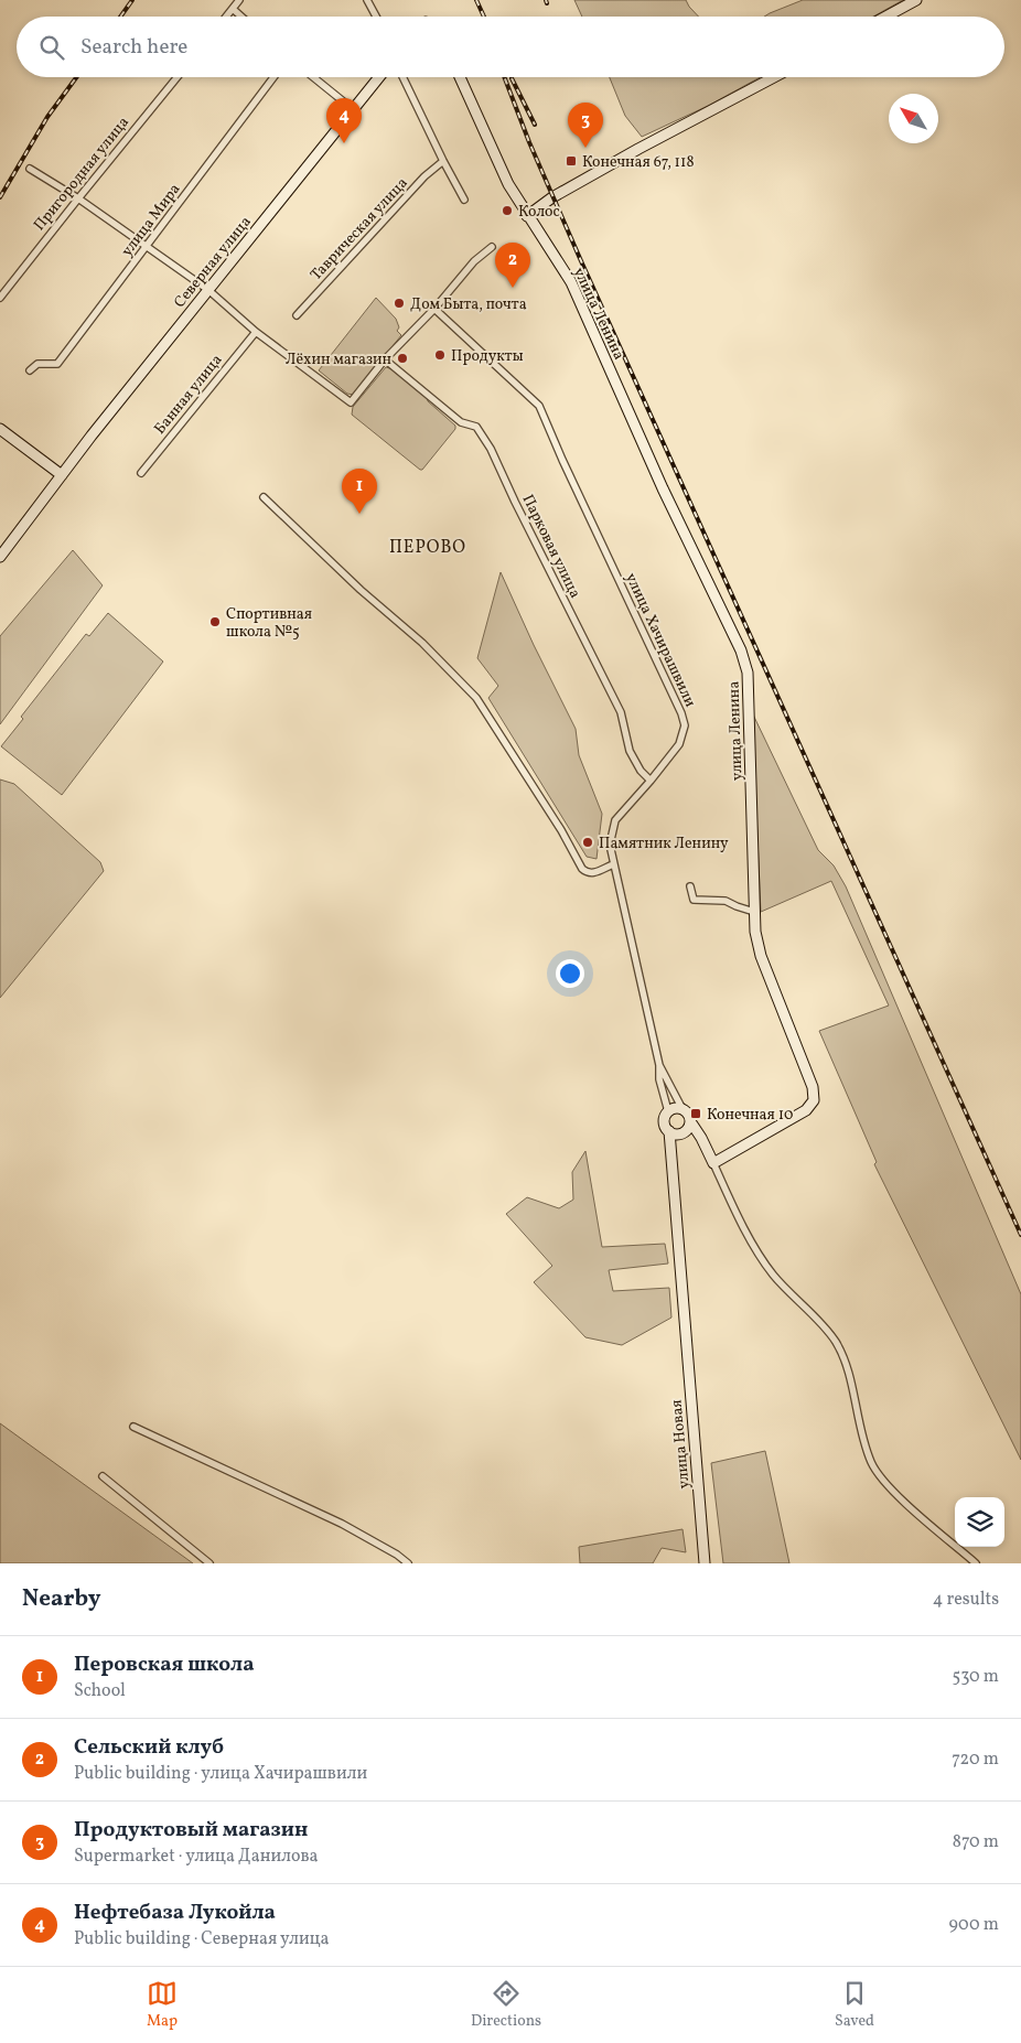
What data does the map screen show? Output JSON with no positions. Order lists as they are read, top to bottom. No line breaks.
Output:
{"streets":{"street":["Пригородная улица","улица Мира","Таврическая улица","Северная улица","улица Ленина","Банная улица","Парковая улица","улица Хачирашвили","улица Новая"]},"crossings":[["Парковая улица","улица Хачирашвили"],["улица Хачирашвили","улица Новая"]],"districts":["ПЕРОВО"],"places":{"transit":["Конечная 67, 118","Конечная 10"],"other":["Колос","Дом Быта, почта","Продукты","Лёхин магазин","Спортивная школа №5","Памятник Ленину"]},"north":"top left","page":{"search":"Search here","pins":["4","3","2","1"],"heading":["Nearby","4 results"],"list":[{"mark":"1","name":"Перовская школа","note":"School","value":"530 m"},{"mark":"2","name":"Сельский клуб","note":"Public building · улица Хачирашвили","value":"720 m"},{"mark":"3","name":"Продуктовый магазин","note":"Supermarket · улица Данилова","value":"870 m"},{"mark":"4","name":"Нефтебаза Лукойла","note":"Public building · Северная улица","value":"900 m"}],"nav":["Map","Directions","Saved"]}}
